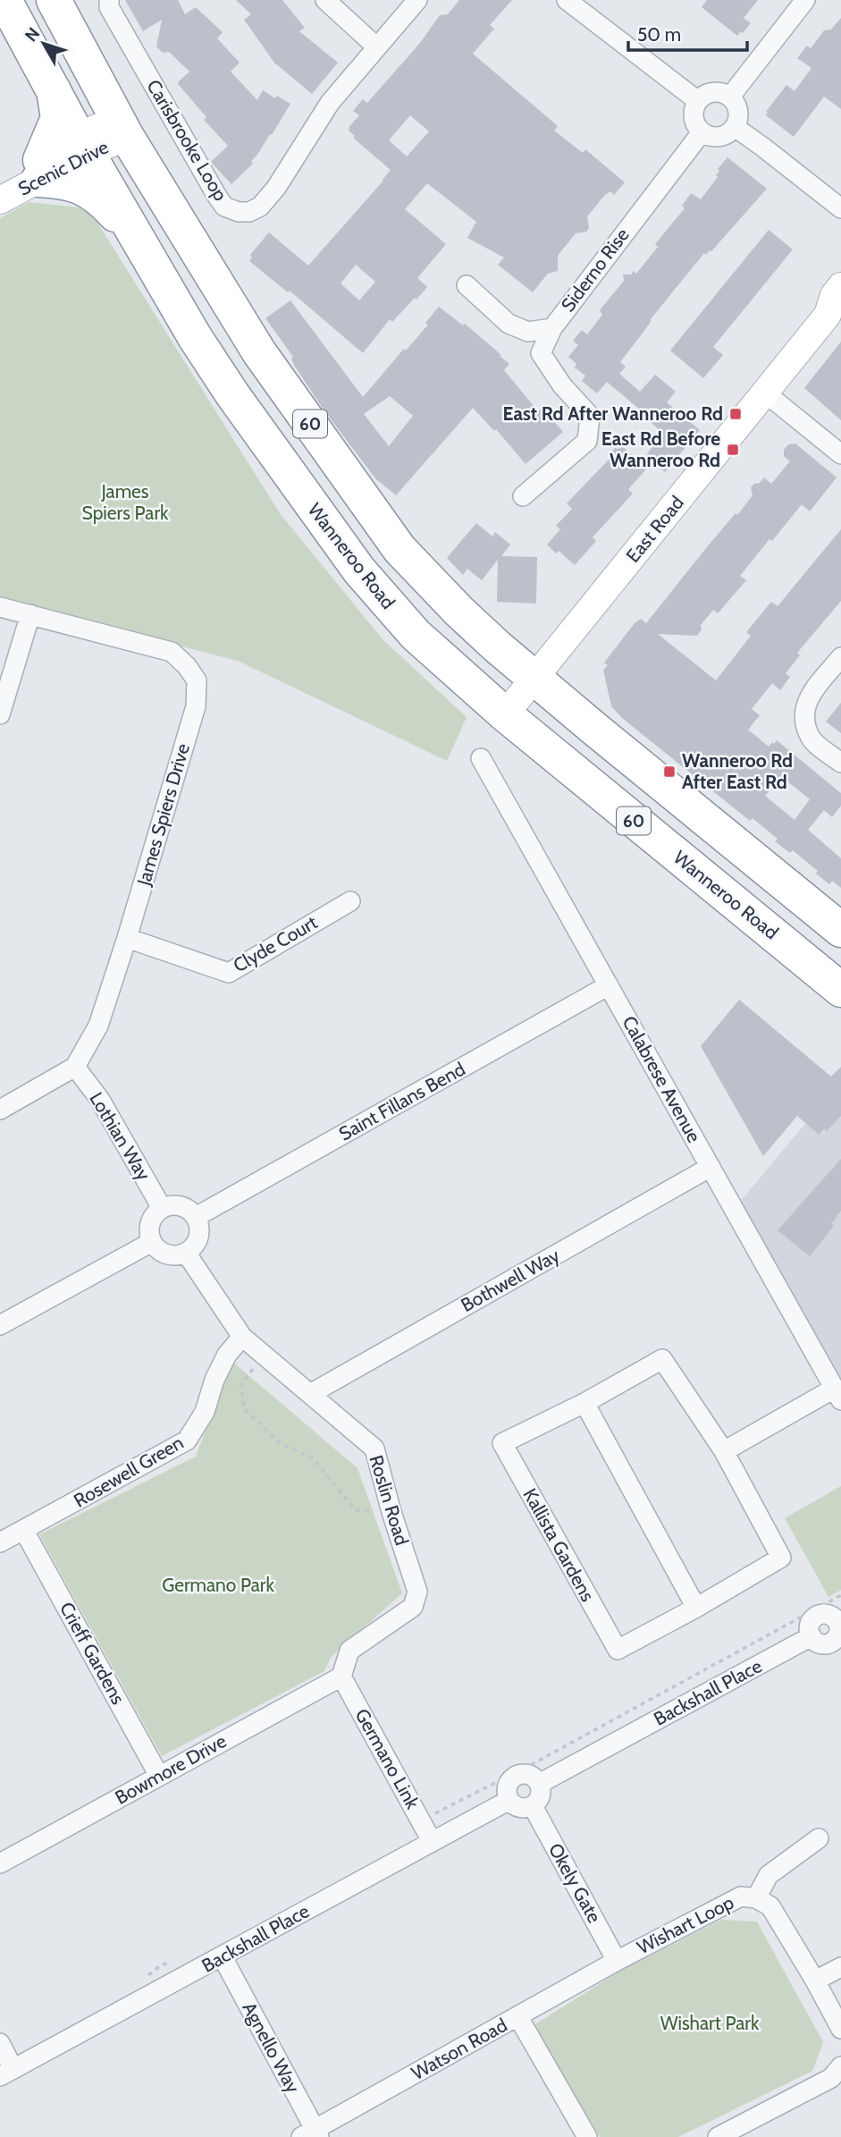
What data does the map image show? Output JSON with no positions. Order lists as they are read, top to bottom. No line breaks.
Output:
{"streets":{"highway":["60","Wanneroo Road"],"street":["Carisbrooke Loop","Scenic Drive","Siderno Rise","East Road","James Spiers Drive","Clyde Court","Calabrese Avenue","Saint Fillans Bend","Lothian Way","Bothwell Way","Rosewell Green","Roslin Road","Kallista Gardens","Crieff Gardens","Backshall Place","Germano Link","Bowmore Drive","Okely Gate","Wishart Loop","Agnello Way","Watson Road"]},"crossings":[["Scenic Drive","60"],["Scenic Drive","Wanneroo Road"],["60","East Road"],["East Road","Wanneroo Road"],["James Spiers Drive","Clyde Court"],["James Spiers Drive","Lothian Way"],["Calabrese Avenue","Saint Fillans Bend"],["Calabrese Avenue","Bothwell Way"],["Saint Fillans Bend","Lothian Way"],["Saint Fillans Bend","Roslin Road"],["Lothian Way","Roslin Road"],["Bothwell Way","Roslin Road"],["Rosewell Green","Roslin Road"],["Rosewell Green","Crieff Gardens"],["Roslin Road","Germano Link"],["Roslin Road","Bowmore Drive"],["Crieff Gardens","Bowmore Drive"],["Backshall Place","Germano Link"],["Backshall Place","Okely Gate"],["Backshall Place","Agnello Way"],["Germano Link","Bowmore Drive"],["Okely Gate","Wishart Loop"],["Okely Gate","Watson Road"],["Wishart Loop","Watson Road"],["Agnello Way","Watson Road"]],"parks":["James Spiers Park","Germano Park","Wishart Park"],"places":{"transit":["East Rd After Wanneroo Rd","East Rd Before Wanneroo Rd","Wanneroo Rd After East Rd"]},"scale_bar":"50 m","north":"top left"}
